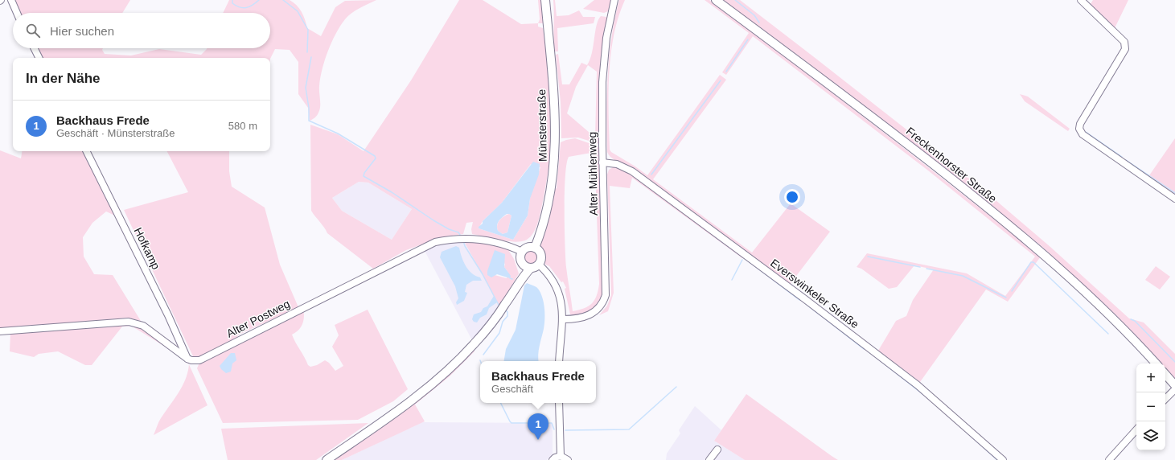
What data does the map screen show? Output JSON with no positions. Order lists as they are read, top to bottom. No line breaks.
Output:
{"streets":{"main road":["Münsterstraße","Freckenhorster Straße"],"street":["Alter Mühlenweg","Hofkamp","Everswinkeler Straße","Alter Postweg"]},"crossings":[["Münsterstraße","Alter Postweg"],["Alter Mühlenweg","Everswinkeler Straße"],["Hofkamp","Alter Postweg"]],"page":{"search":"Hier suchen","heading":"In der Nähe","list":[{"mark":"1","name":"Backhaus Frede","note":"Geschäft · Münsterstraße","value":"580 m"}],"popup":["Backhaus Frede","Geschäft"],"map_buttons":["+","−"],"pins":"1"}}
